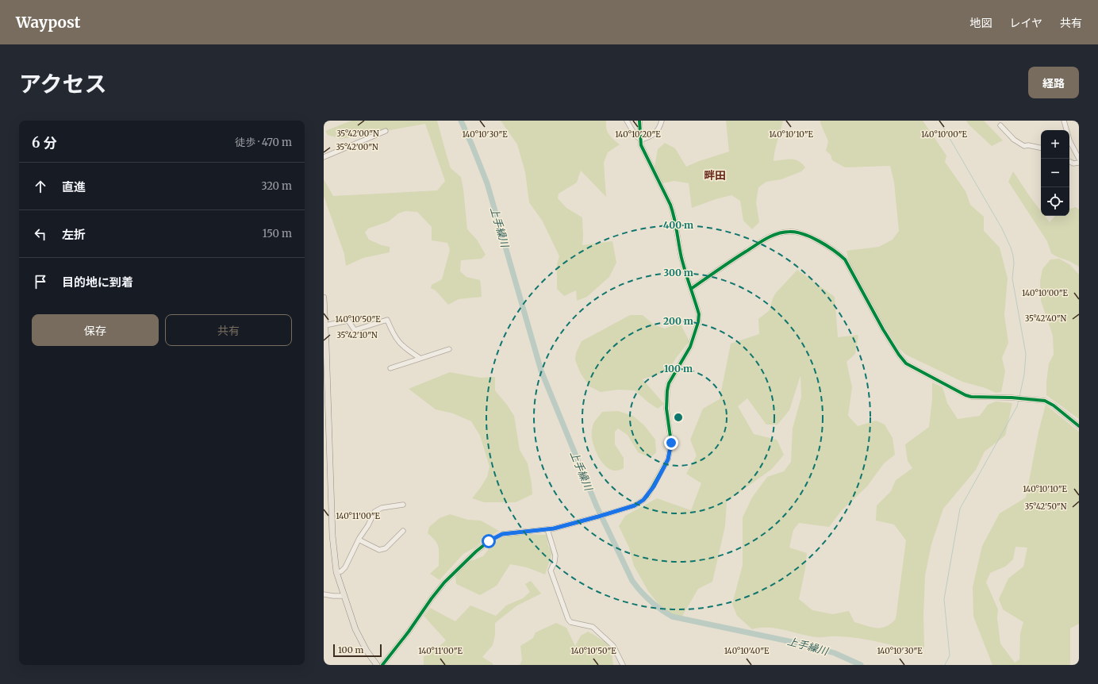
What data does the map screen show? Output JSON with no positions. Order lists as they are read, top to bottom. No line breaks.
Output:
{"districts":["畔田"],"water":["上手繰川"],"scale_bar":"100 m","page":{"header":"Waypost","nav":["地図","レイヤ","共有"],"title":"アクセス","buttons":["経路",["保存","共有"]],"heading":["6 分","徒歩 · 470 m"],"map_buttons":["+","−"],"list":[["直進","320 m"],["左折","150 m"],"目的地に到着"],"scale":"100 m"},"coordinates":["35°42'00\"N","140°10'30\"E","140°10'10\"E","140°10'00\"E","140°10'20\"E","35°42'40\"N","140°10'50\"E","35°42'10\"N","35°42'50\"N","140°11'00\"E","140°10'40\"E"],"rings":["400 m","300 m","200 m","100 m"]}
